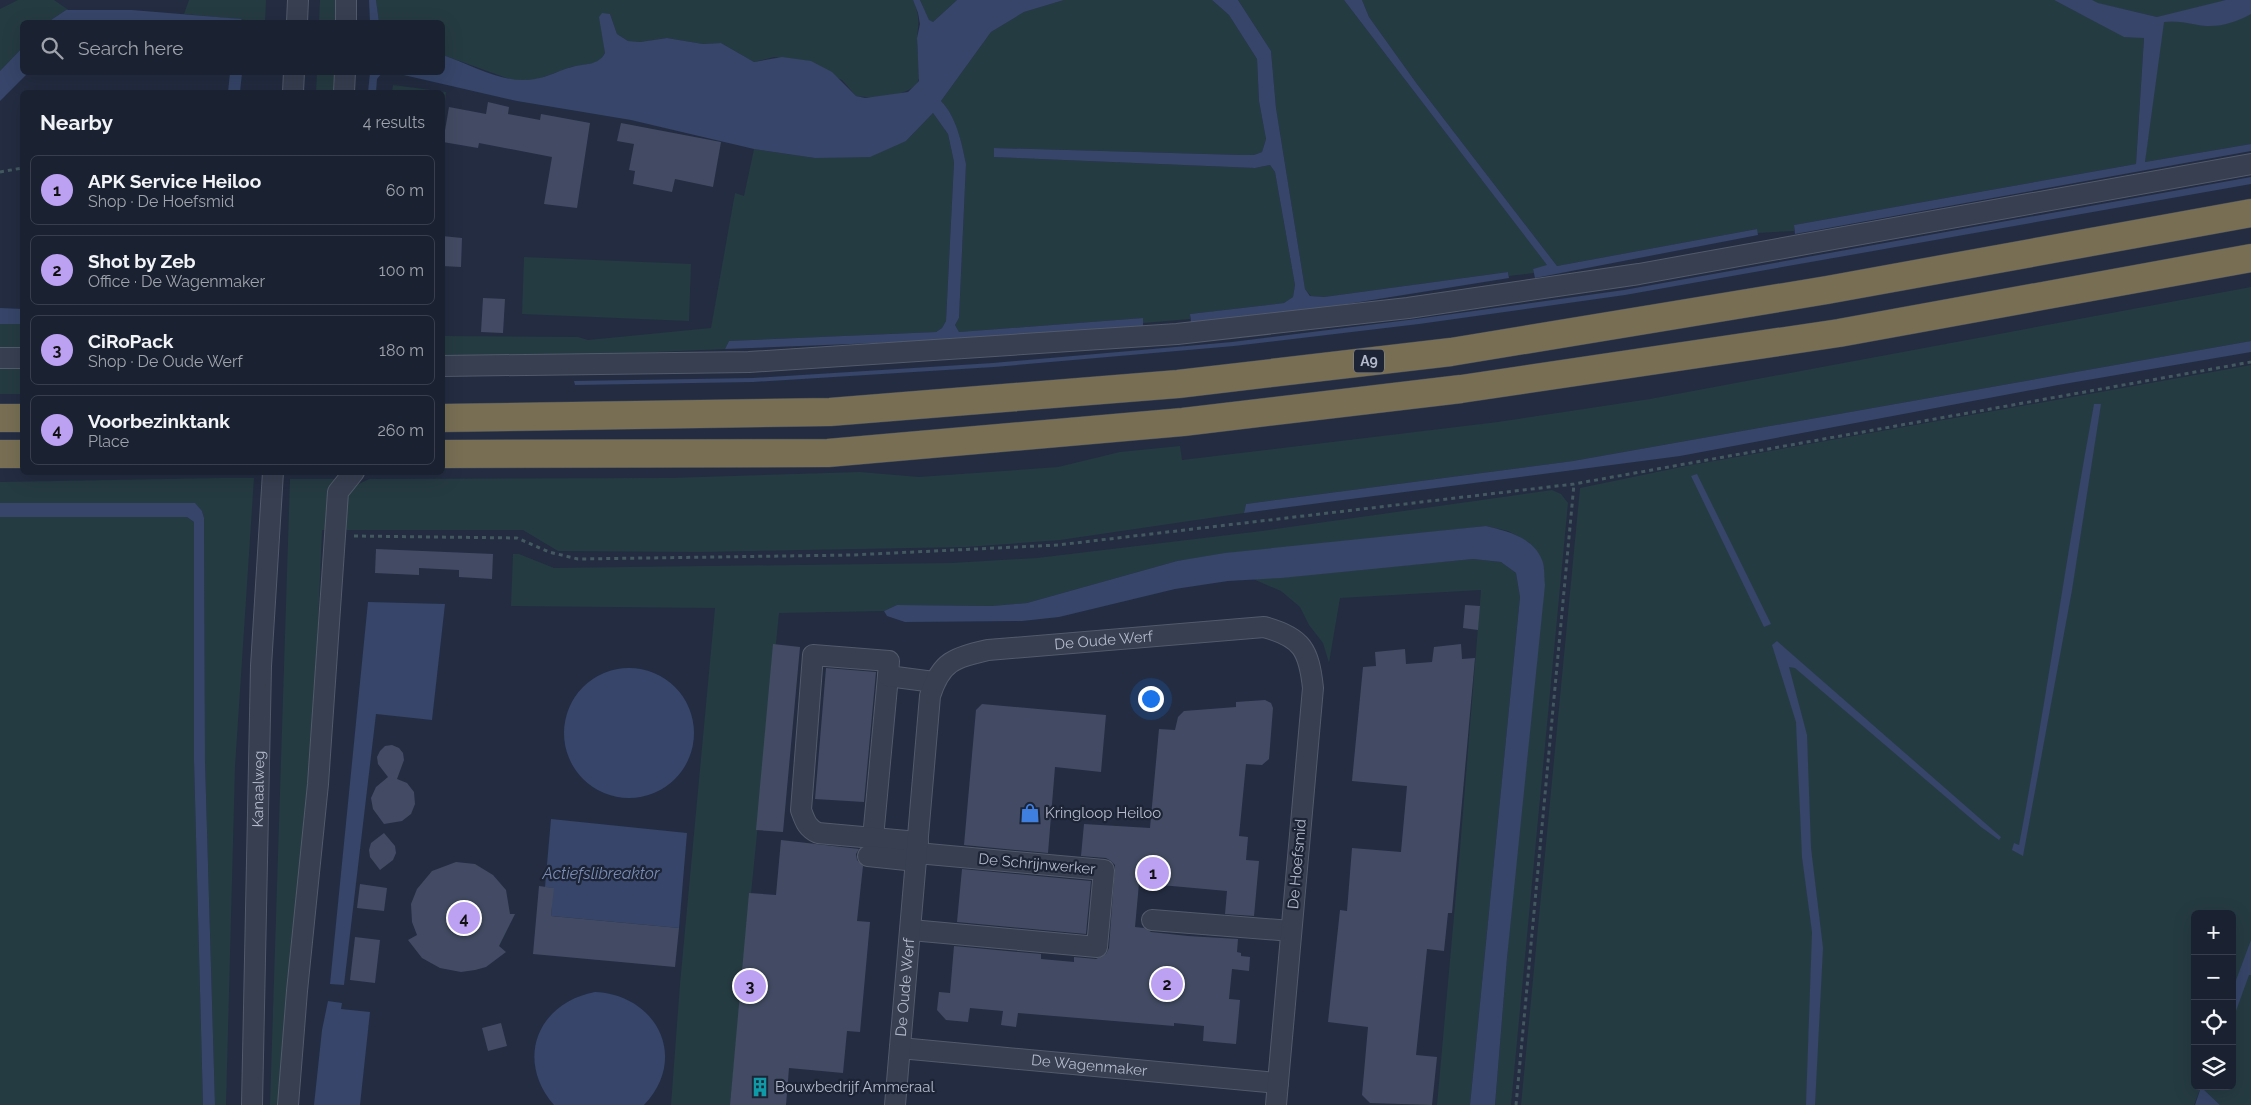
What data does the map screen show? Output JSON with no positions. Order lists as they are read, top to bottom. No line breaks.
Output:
{"streets":{"highway":["A9"],"street":["De Oude Werf","Kanaalweg","De Schrijnwerker","De Hoefsmid","De Wagenmaker"]},"crossings":[["De Oude Werf","De Schrijnwerker"],["De Oude Werf","De Hoefsmid"],["De Oude Werf","De Wagenmaker"],["De Hoefsmid","De Wagenmaker"]],"water":["Actiefslibreaktor"],"places":{"shop":["Kringloop Heiloo"],"building":["Bouwbedrijf Ammeraal"]},"page":{"search":"Search here","heading":["Nearby","4 results"],"list":[{"mark":"1","name":"APK Service Heiloo","note":"Shop · De Hoefsmid","value":"60 m"},{"mark":"2","name":"Shot by Zeb","note":"Office · De Wagenmaker","value":"100 m"},{"mark":"3","name":"CiRoPack","note":"Shop · De Oude Werf","value":"180 m"},{"mark":"4","name":"Voorbezinktank","note":"Place","value":"260 m"}],"pins":["1","4","2","3"],"map_buttons":["+","−"]}}
